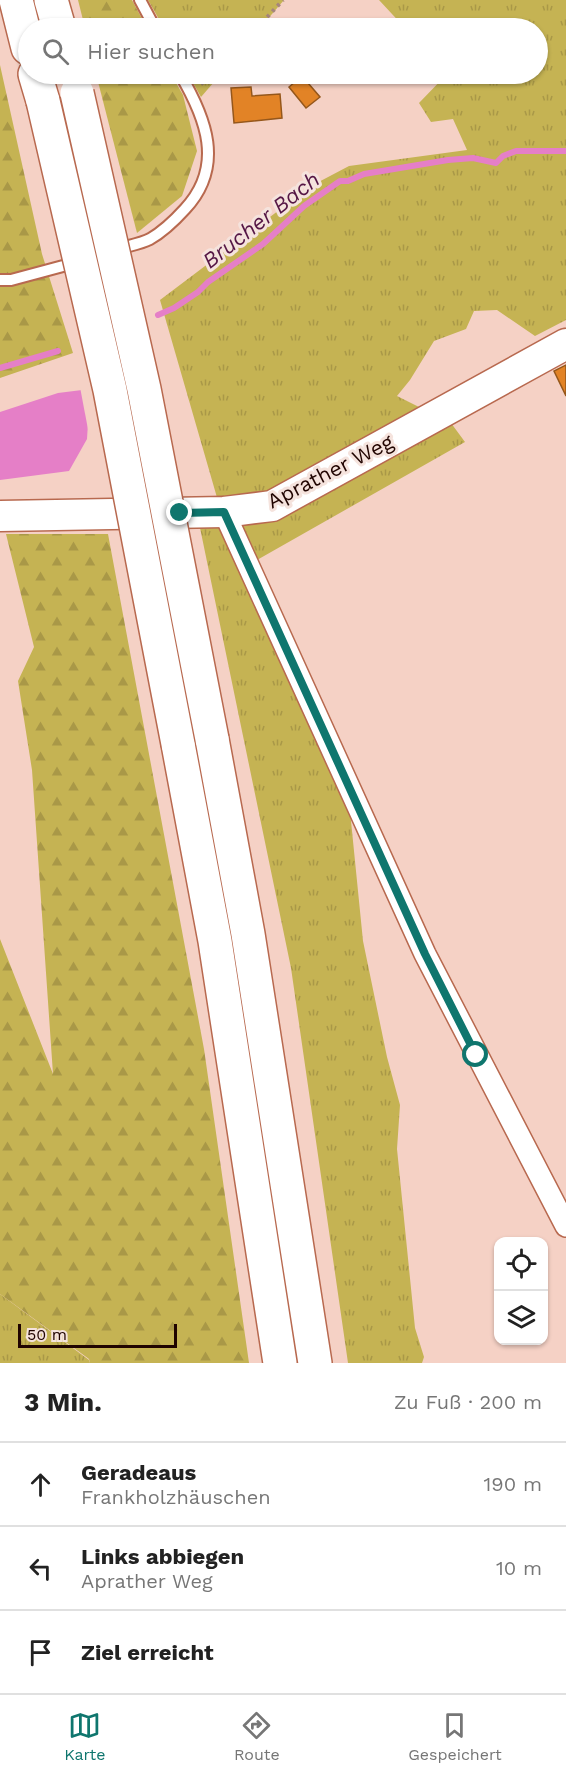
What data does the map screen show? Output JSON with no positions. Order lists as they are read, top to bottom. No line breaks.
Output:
{"streets":{"street":["Aprather Weg"]},"water":["Brucher Bach"],"scale_bar":"50 m","page":{"search":"Hier suchen","scale":"50 m","heading":["3 Min.","Zu Fuß · 200 m"],"list":[["Geradeaus","Frankholzhäuschen","190 m"],["Links abbiegen","Aprather Weg","10 m"],"Ziel erreicht"],"nav":["Karte","Route","Gespeichert"]}}
